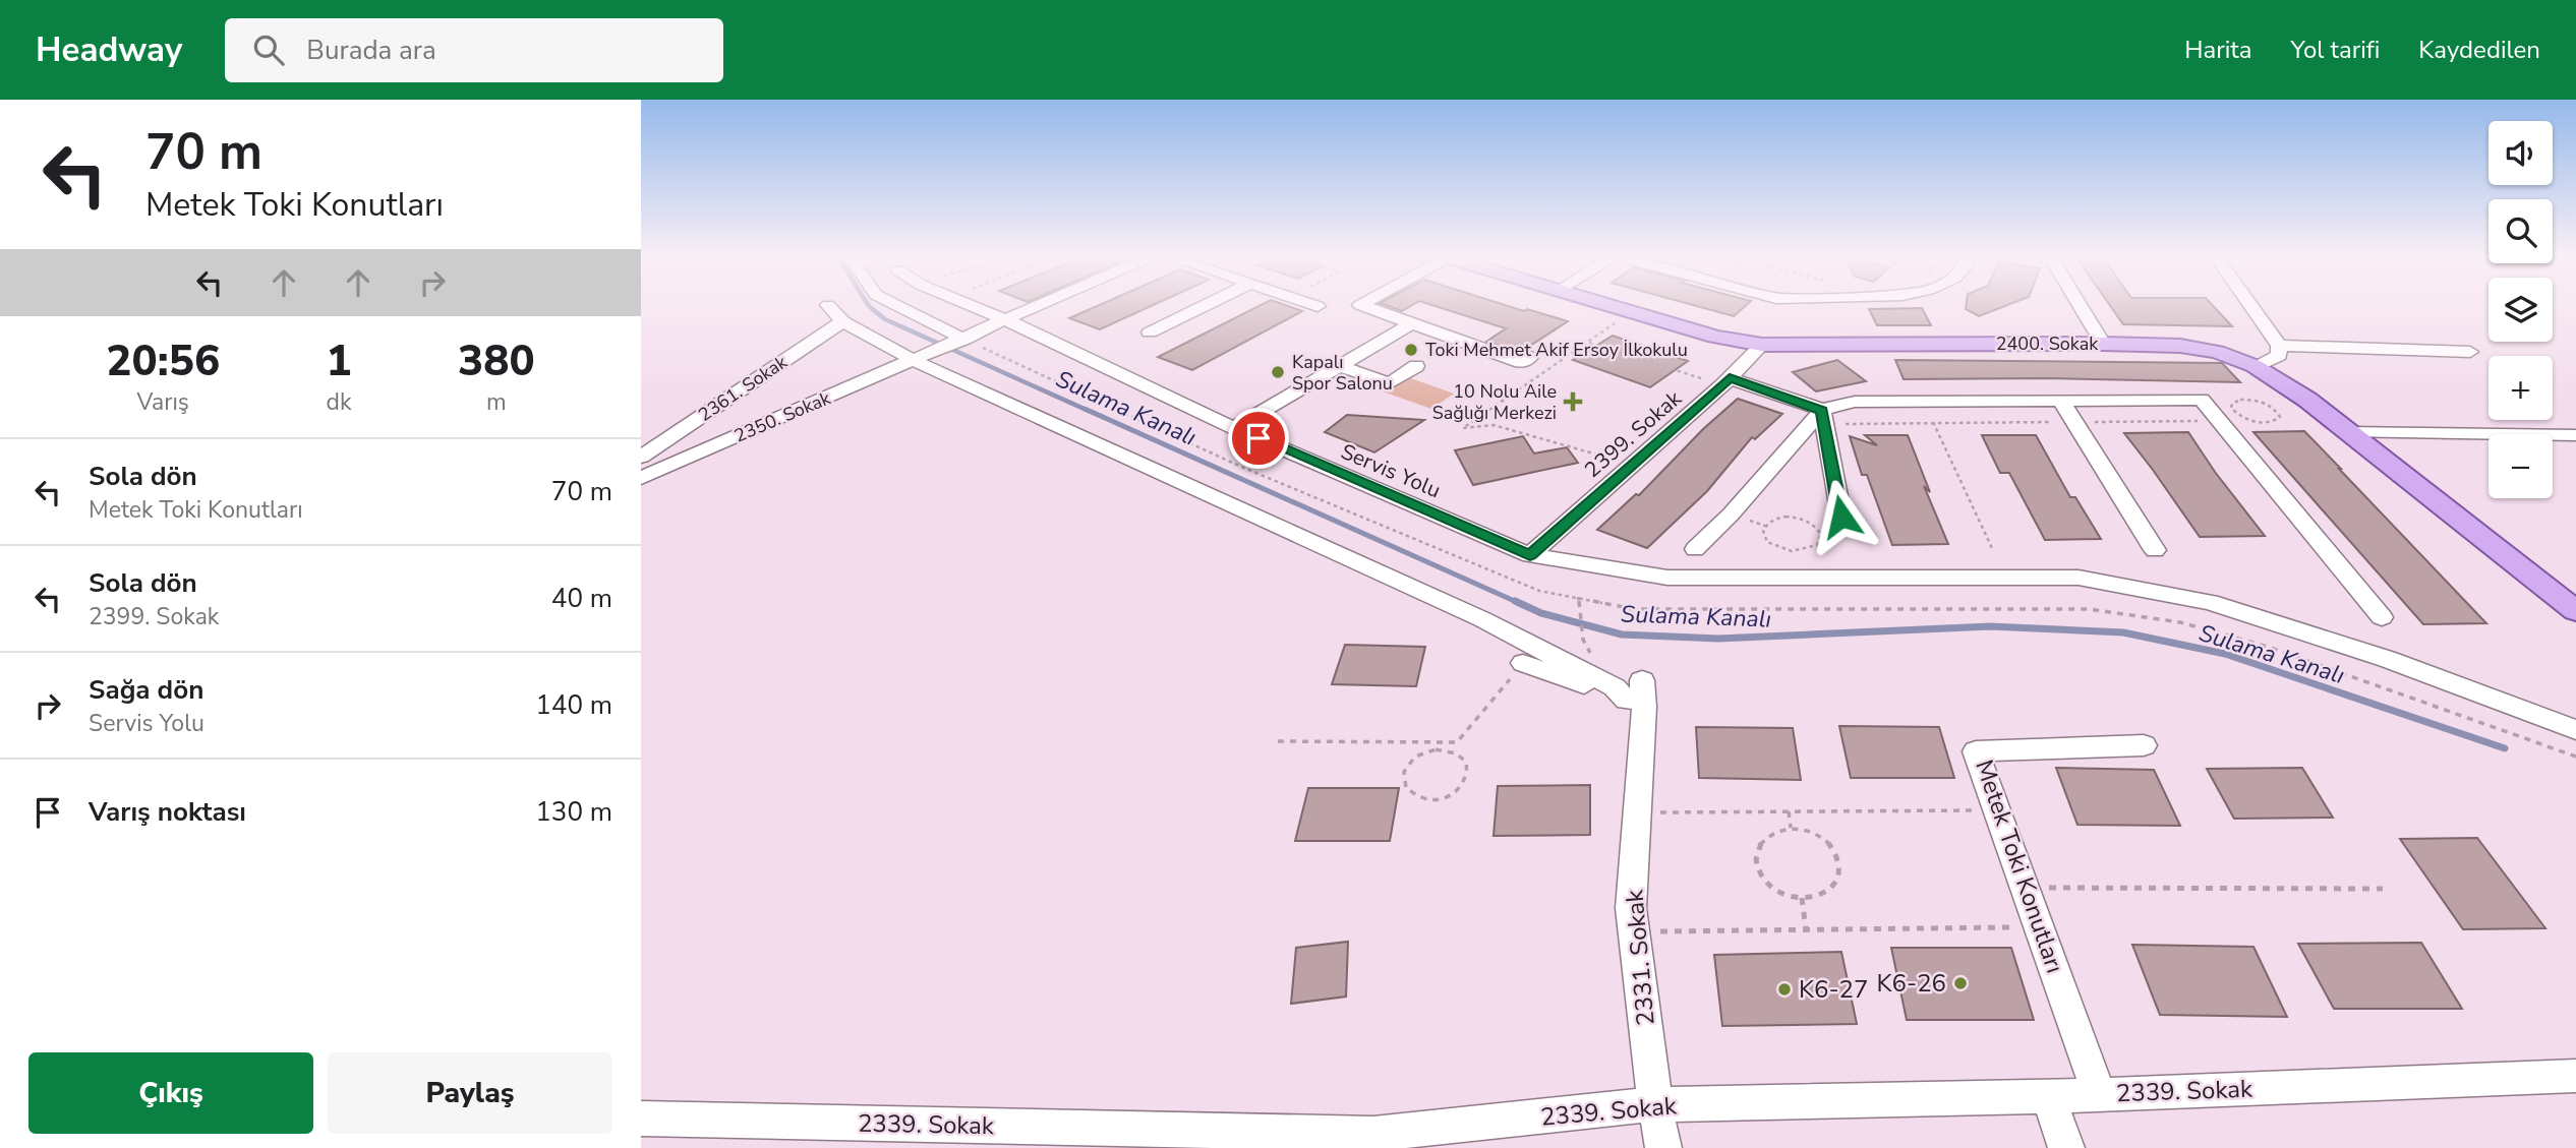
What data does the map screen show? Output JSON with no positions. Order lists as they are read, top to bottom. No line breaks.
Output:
{"streets":{"main road":["2400. Sokak"],"street":["2361. Sokak","2350. Sokak","2399. Sokak","Servis Yolu","Metek Toki Konutları","2331. Sokak","2339. Sokak"]},"crossings":[["2400. Sokak","2399. Sokak"],["2350. Sokak","Servis Yolu"],["2399. Sokak","Servis Yolu"],["Metek Toki Konutları","2339. Sokak"],["2331. Sokak","2339. Sokak"]],"water":["Sulama Kanalı"],"places":{"other":["Toki Mehmet Akif Ersoy İlkokulu","Kapalı Spor Salonu","K6-26","K6-27"],"health":["10 Nolu Aile Sağlığı Merkezi"]},"page":{"header":"Headway","search":"Burada ara","nav":["Harita","Yol tarifi","Kaydedilen"],"turn":["70 m","Metek Toki Konutları"],"map_buttons":["+","−"],"eta":["20:56","Varış","1","dk","380","m"],"list":[{"name":"Sola dön","note":"Metek Toki Konutları","value":"70 m"},{"name":"Sola dön","note":"2399. Sokak","value":"40 m"},{"name":"Sağa dön","note":"Servis Yolu","value":"140 m"},{"name":"Varış noktası","value":"130 m"}],"buttons":["Çıkış","Paylaş"]}}
